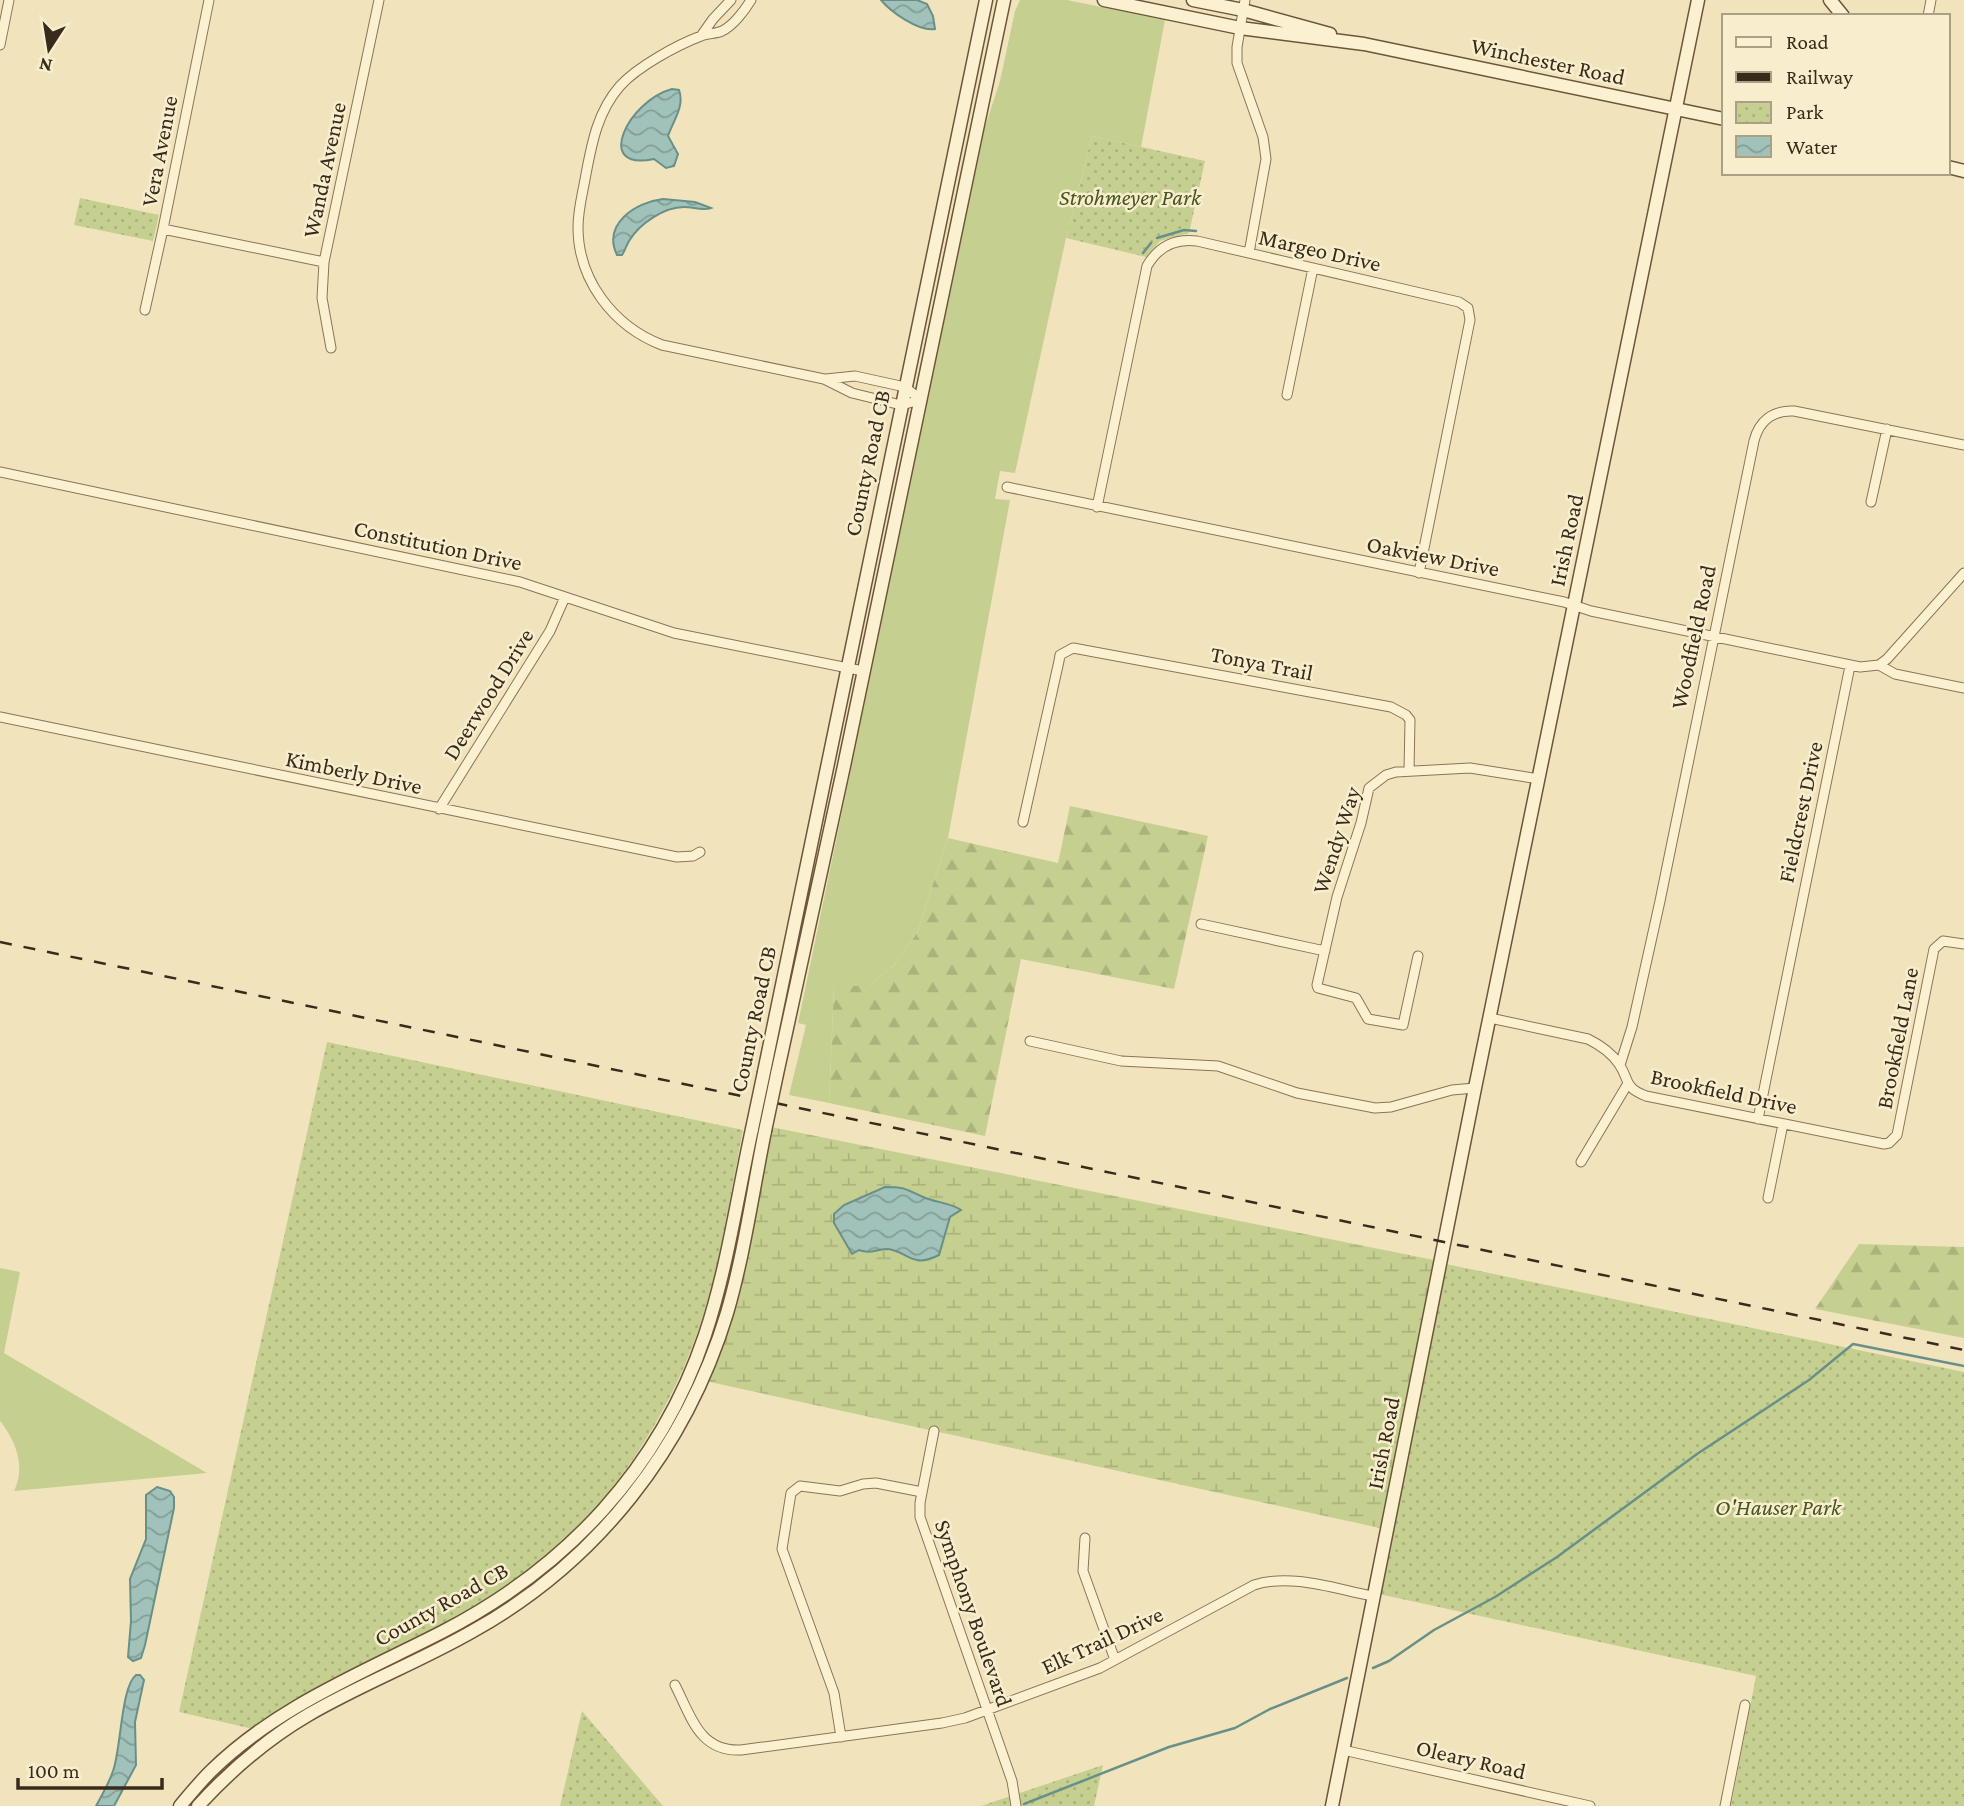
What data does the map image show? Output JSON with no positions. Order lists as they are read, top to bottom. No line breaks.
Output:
{"streets":{"main road":["Winchester Road","County Road CB","Irish Road"],"street":["Vera Avenue","Wanda Avenue","Margeo Drive","Constitution Drive","Oakview Drive","Woodfield Road","Tonya Trail","Deerwood Drive","Kimberly Drive","Fieldcrest Drive","Wendy Way","Brookfield Lane","Brookfield Drive","Symphony Boulevard","Elk Trail Drive","Oleary Road"]},"crossings":[["Winchester Road","Irish Road"],["Margeo Drive","Oakview Drive"],["County Road CB","Constitution Drive"],["Irish Road","Oakview Drive"],["Irish Road","Wendy Way"],["Irish Road","Brookfield Drive"],["Irish Road","Elk Trail Drive"],["Irish Road","Oleary Road"],["Constitution Drive","Deerwood Drive"],["Oakview Drive","Woodfield Road"],["Oakview Drive","Fieldcrest Drive"],["Woodfield Road","Brookfield Drive"],["Tonya Trail","Wendy Way"],["Deerwood Drive","Kimberly Drive"],["Fieldcrest Drive","Brookfield Drive"],["Brookfield Lane","Brookfield Drive"],["Symphony Boulevard","Elk Trail Drive"]],"parks":["Strohmeyer Park","O'Hauser Park"],"legend":["Road","Railway","Park","Water"],"scale_bar":"100 m","north":"bottom"}
